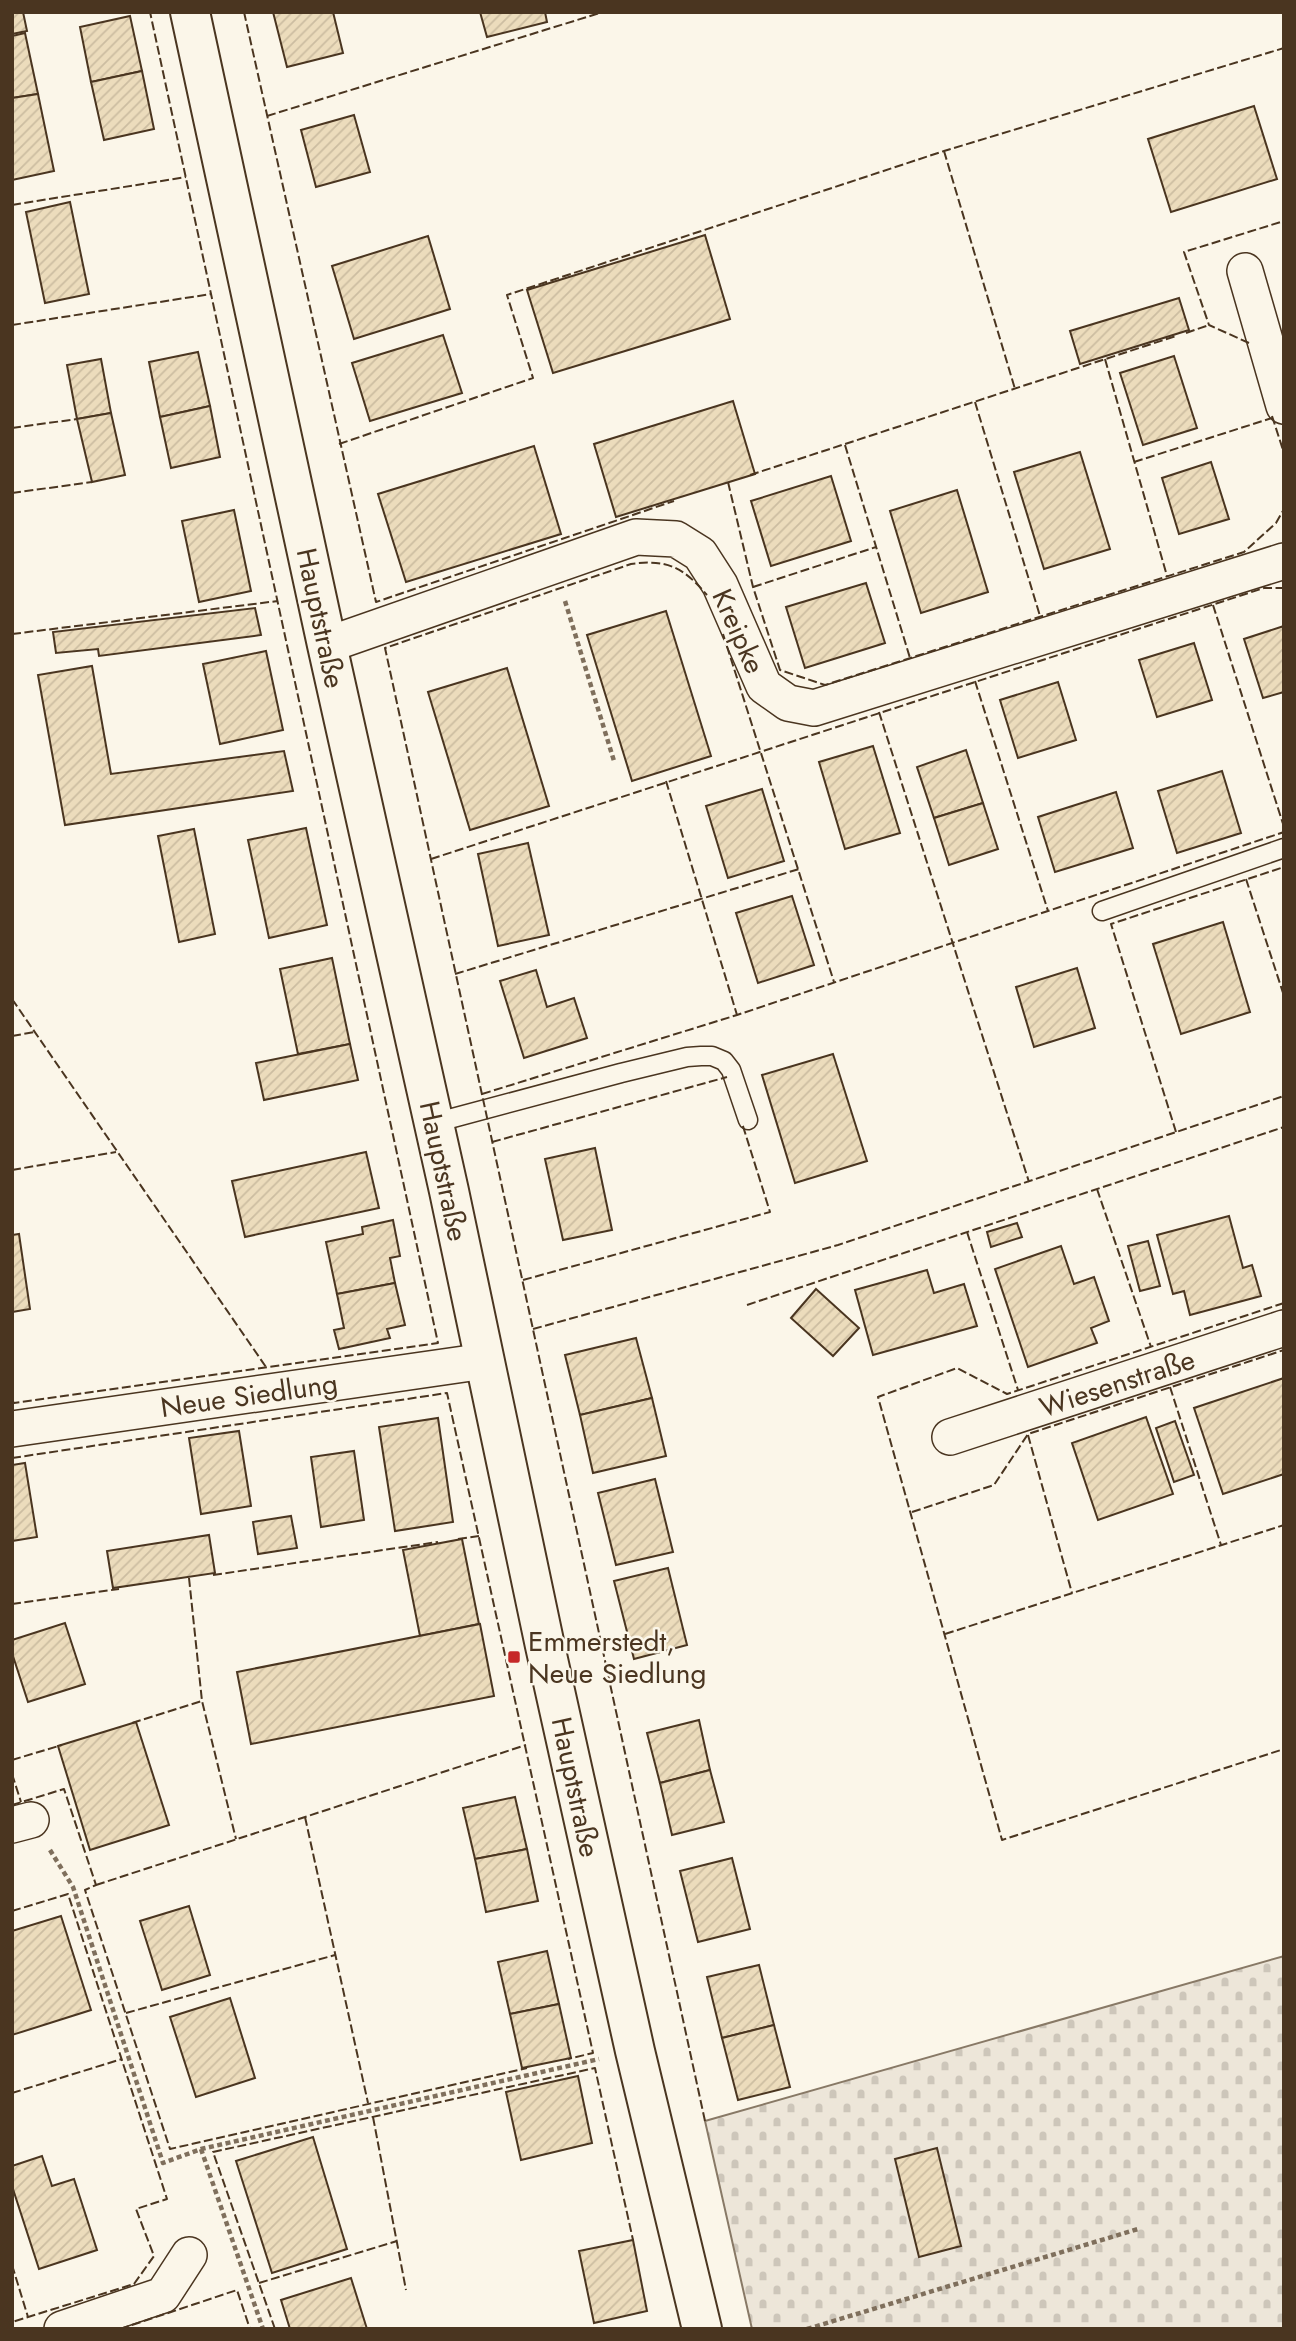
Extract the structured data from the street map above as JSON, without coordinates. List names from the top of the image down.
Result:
{
  "streets": {
    "main road": ["Hauptstraße"],
    "street": ["Kreipke", "Wiesenstraße", "Neue Siedlung"]
  },
  "crossings": [
    ["Hauptstraße", "Kreipke"],
    ["Hauptstraße", "Neue Siedlung"]
  ],
  "places": {
    "transit": ["Emmerstedt, Neue Siedlung"]
  }
}
